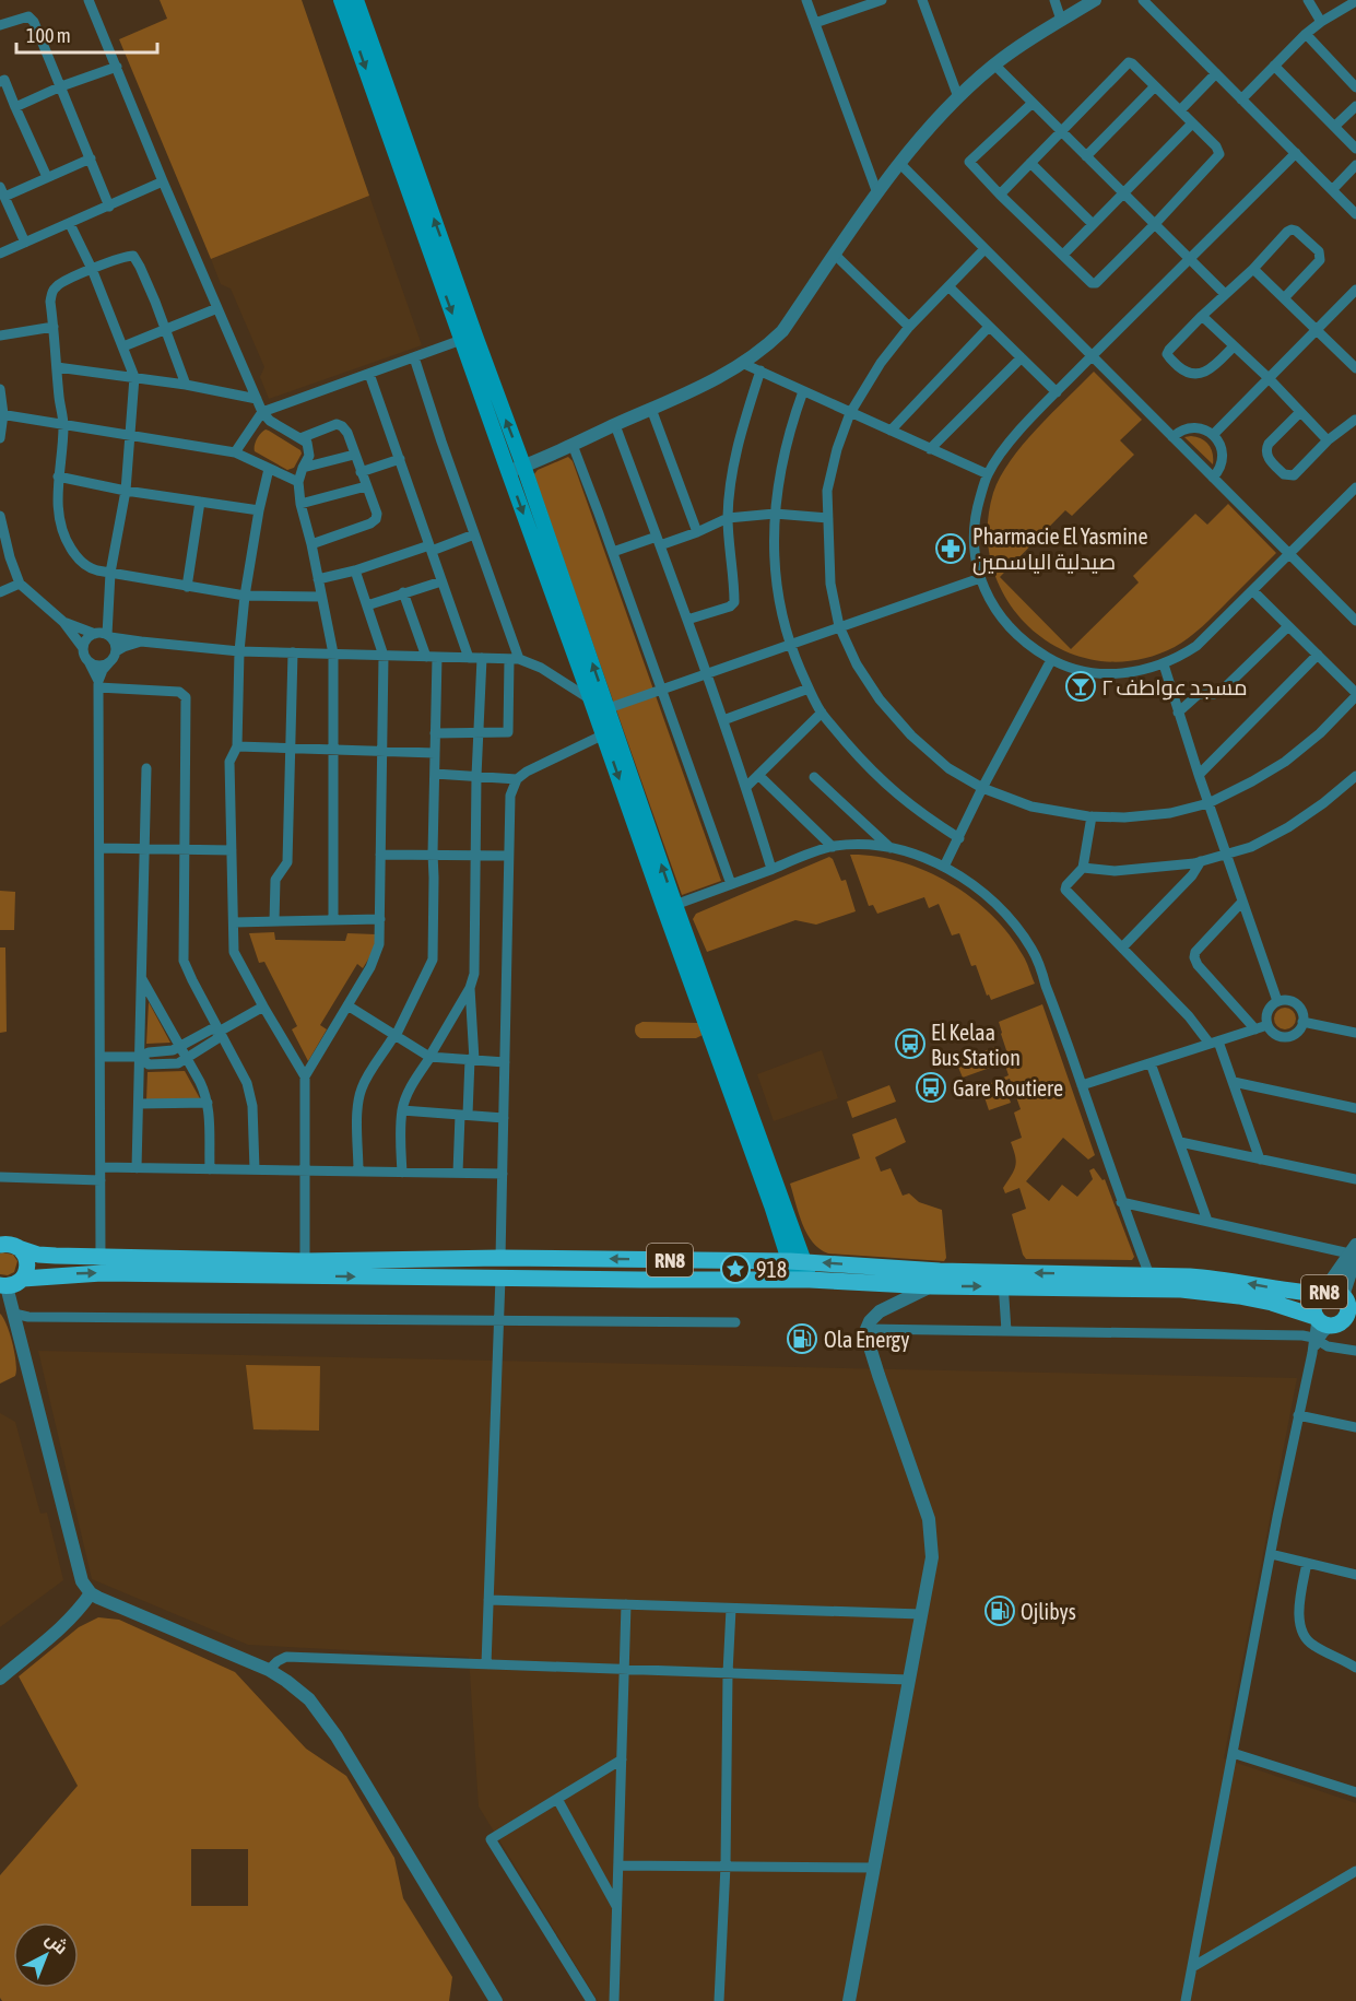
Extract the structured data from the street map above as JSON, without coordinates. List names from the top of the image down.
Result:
{
  "streets": {
    "main road": ["RN8"]
  },
  "places": {
    "pharmacy": ["Pharmacie El Yasmine صيدلية الياسمين"],
    "bar": ["مسجد عواطف ٢"],
    "bus stop": ["El Kelaa Bus Station", "Gare Routiere"],
    "place": ["918"],
    "fuel station": ["Ola Energy", "Ojlibys"]
  },
  "scale_bar": "100 m",
  "north": "top right"
}
